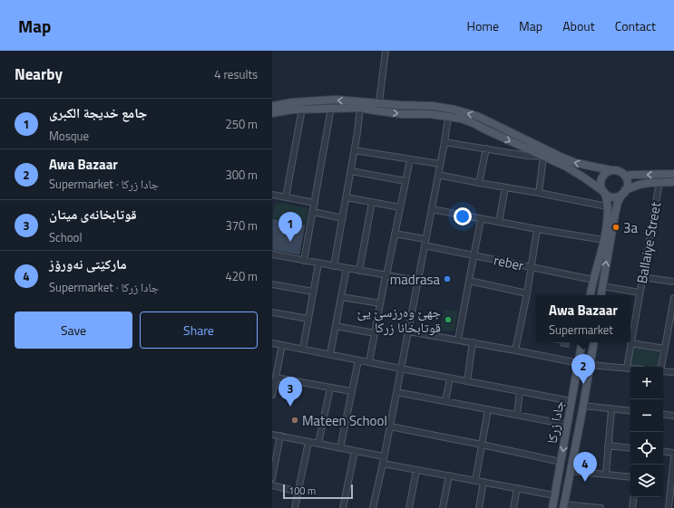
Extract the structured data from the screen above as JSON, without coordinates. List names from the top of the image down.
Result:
{
  "streets": {
    "main road": ["جادا زرکا"],
    "street": ["Ballaiye Street", "reber"]
  },
  "places": [
    "3a",
    "madrasa",
    "جھێ وەرزسێ یێ قوتابخانا زرکا",
    "Mateen School"
  ],
  "scale_bar": "100 m",
  "page": {
    "header": "Map",
    "nav": [
      "Home",
      "Map",
      "About",
      "Contact"
    ],
    "heading": ["Nearby", "4 results"],
    "list": [
      {
        "mark": "1",
        "name": "جامع خدیجة الکبری",
        "note": "Mosque",
        "value": "250 m"
      },
      {
        "mark": "2",
        "name": "Awa Bazaar",
        "note": "Supermarket · جادا زرکا",
        "value": "300 m"
      },
      {
        "mark": "3",
        "name": "قوتابخانەی میتان",
        "note": "School",
        "value": "370 m"
      },
      {
        "mark": "4",
        "name": "مارکێتی نەورۆز",
        "note": "Supermarket · جادا زرکا",
        "value": "420 m"
      }
    ],
    "pins": [
      "1",
      "2",
      "3",
      "4"
    ],
    "popup": ["Awa Bazaar", "Supermarket"],
    "buttons": ["Save", "Share"],
    "map_buttons": ["+", "−"],
    "scale": "100 m"
  }
}
